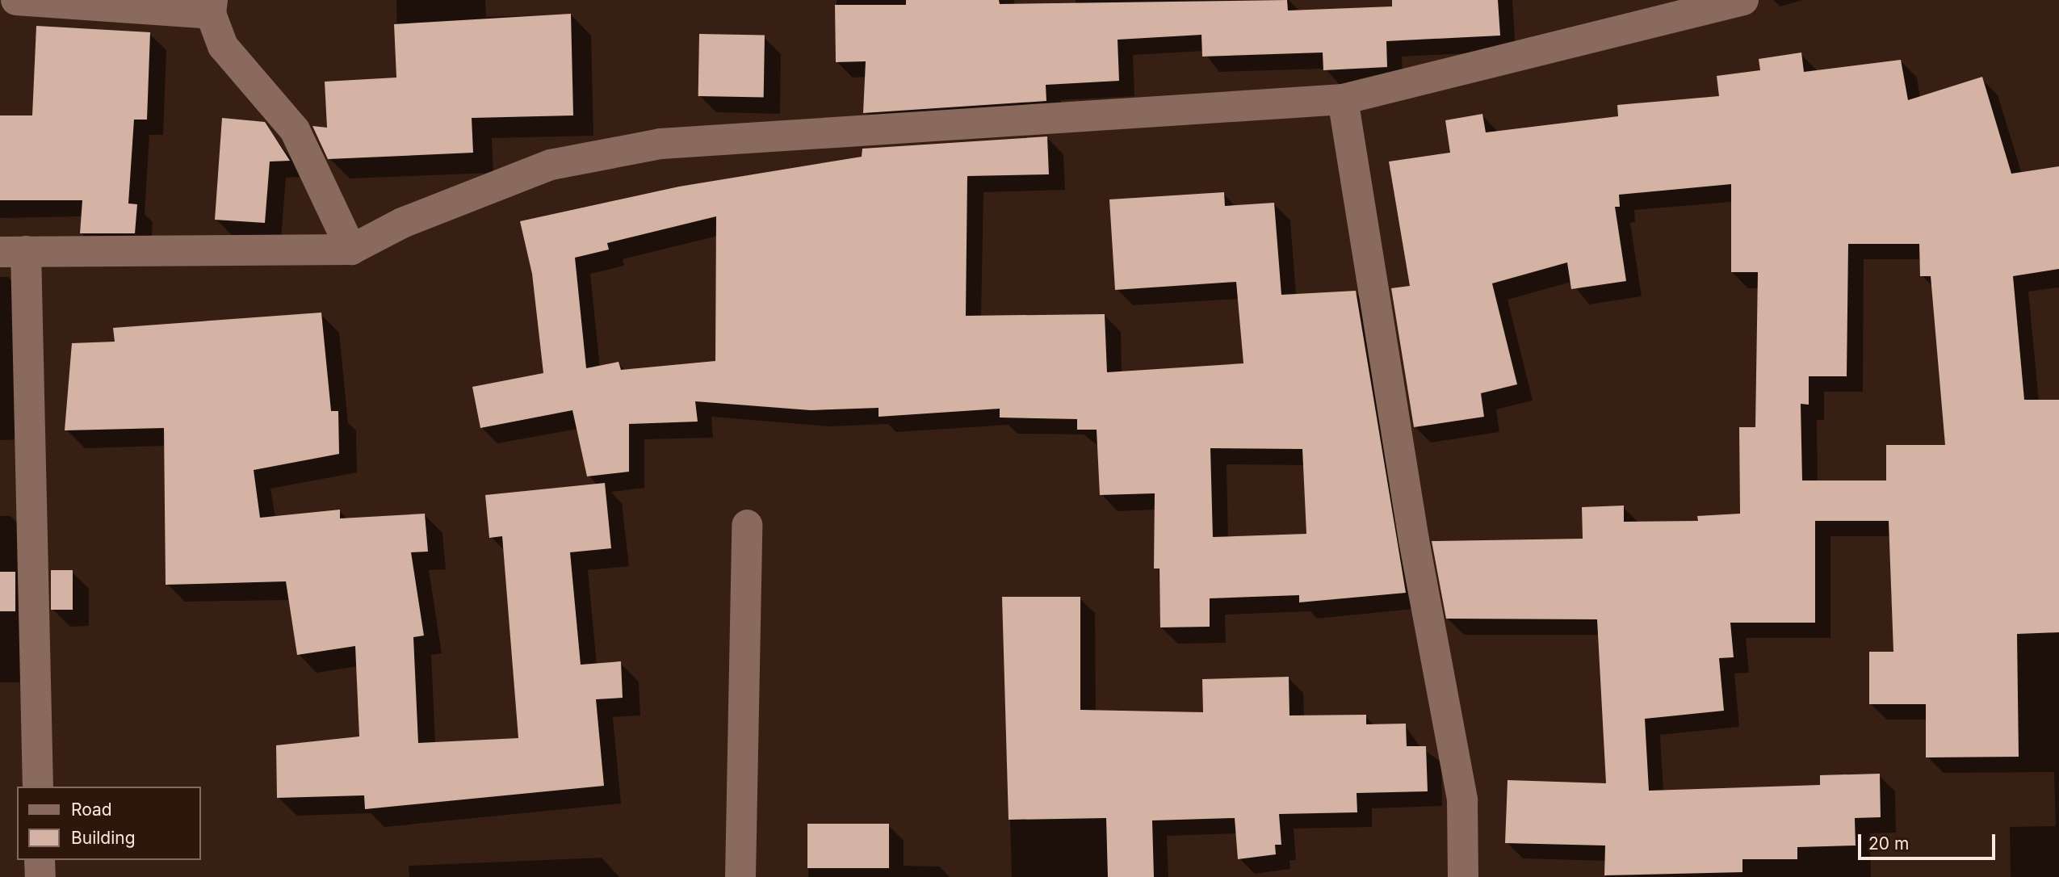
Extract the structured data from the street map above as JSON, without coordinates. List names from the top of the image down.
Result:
{
  "legend": ["Road", "Building"],
  "scale_bar": "20 m"
}
